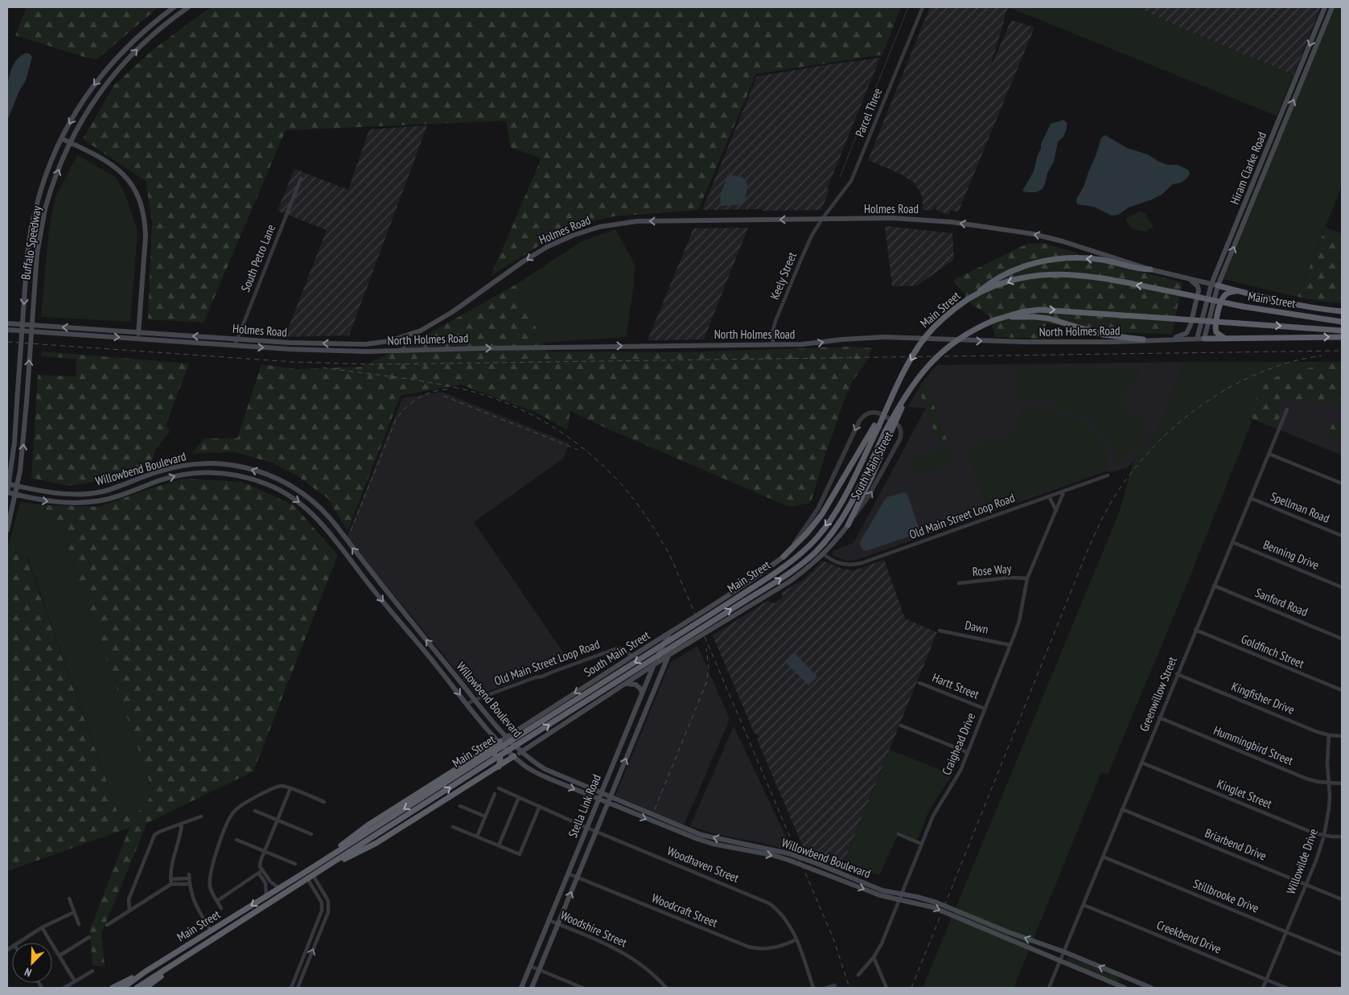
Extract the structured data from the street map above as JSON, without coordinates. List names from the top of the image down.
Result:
{
  "streets": {
    "highway": ["Main Street"],
    "main road": [
      "Hiram Clarke Road",
      "Holmes Road",
      "Buffalo Speedway",
      "North Holmes Road",
      "South Main Street",
      "Willowbend Boulevard",
      "Stella Link Road"
    ],
    "street": [
      "Parcel Three",
      "South Petro Lane",
      "Keely Street",
      "Spellman Road",
      "Old Main Street Loop Road",
      "Benning Drive",
      "Rose Way",
      "Sanford Road",
      "Dawn",
      "Goldfinch Street",
      "Hartt Street",
      "Greenwillow Street",
      "Kingfisher Drive",
      "Craighead Drive",
      "Hummingbird Street",
      "Kinglet Street",
      "Briarbend Drive",
      "Willowilde Drive",
      "Woodhaven Street",
      "Stillbrooke Drive",
      "Woodcraft Street",
      "Woodshire Street",
      "Creekbend Drive"
    ]
  },
  "crossings": [
    ["Parcel Three", "Holmes Road"],
    ["Parcel Three", "Keely Street"],
    ["Holmes Road", "South Petro Lane"],
    ["Holmes Road", "Keely Street"],
    ["Holmes Road", "North Holmes Road"],
    ["Buffalo Speedway", "Willowbend Boulevard"],
    ["Keely Street", "North Holmes Road"],
    ["South Main Street", "Willowbend Boulevard"],
    ["South Main Street", "Old Main Street Loop Road"],
    ["South Main Street", "Stella Link Road"],
    ["Willowbend Boulevard", "Old Main Street Loop Road"],
    ["Willowbend Boulevard", "Greenwillow Street"],
    ["Willowbend Boulevard", "Craighead Drive"],
    ["Willowbend Boulevard", "Stella Link Road"],
    ["Spellman Road", "Greenwillow Street"],
    ["Old Main Street Loop Road", "Craighead Drive"],
    ["Benning Drive", "Greenwillow Street"],
    ["Rose Way", "Craighead Drive"],
    ["Sanford Road", "Greenwillow Street"],
    ["Dawn", "Craighead Drive"],
    ["Goldfinch Street", "Greenwillow Street"],
    ["Hartt Street", "Craighead Drive"],
    ["Greenwillow Street", "Kingfisher Drive"],
    ["Greenwillow Street", "Hummingbird Street"],
    ["Greenwillow Street", "Kinglet Street"],
    ["Greenwillow Street", "Briarbend Drive"],
    ["Greenwillow Street", "Stillbrooke Drive"],
    ["Greenwillow Street", "Creekbend Drive"],
    ["Kingfisher Drive", "Willowilde Drive"],
    ["Hummingbird Street", "Willowilde Drive"],
    ["Kinglet Street", "Willowilde Drive"],
    ["Stella Link Road", "Woodhaven Street"],
    ["Stella Link Road", "Woodcraft Street"],
    ["Stella Link Road", "Woodshire Street"],
    ["Briarbend Drive", "Willowilde Drive"],
    ["Willowilde Drive", "Stillbrooke Drive"],
    ["Willowilde Drive", "Creekbend Drive"],
    ["Woodhaven Street", "Woodcraft Street"]
  ],
  "one_way": ["North Holmes Road"],
  "north": "bottom left"
}
